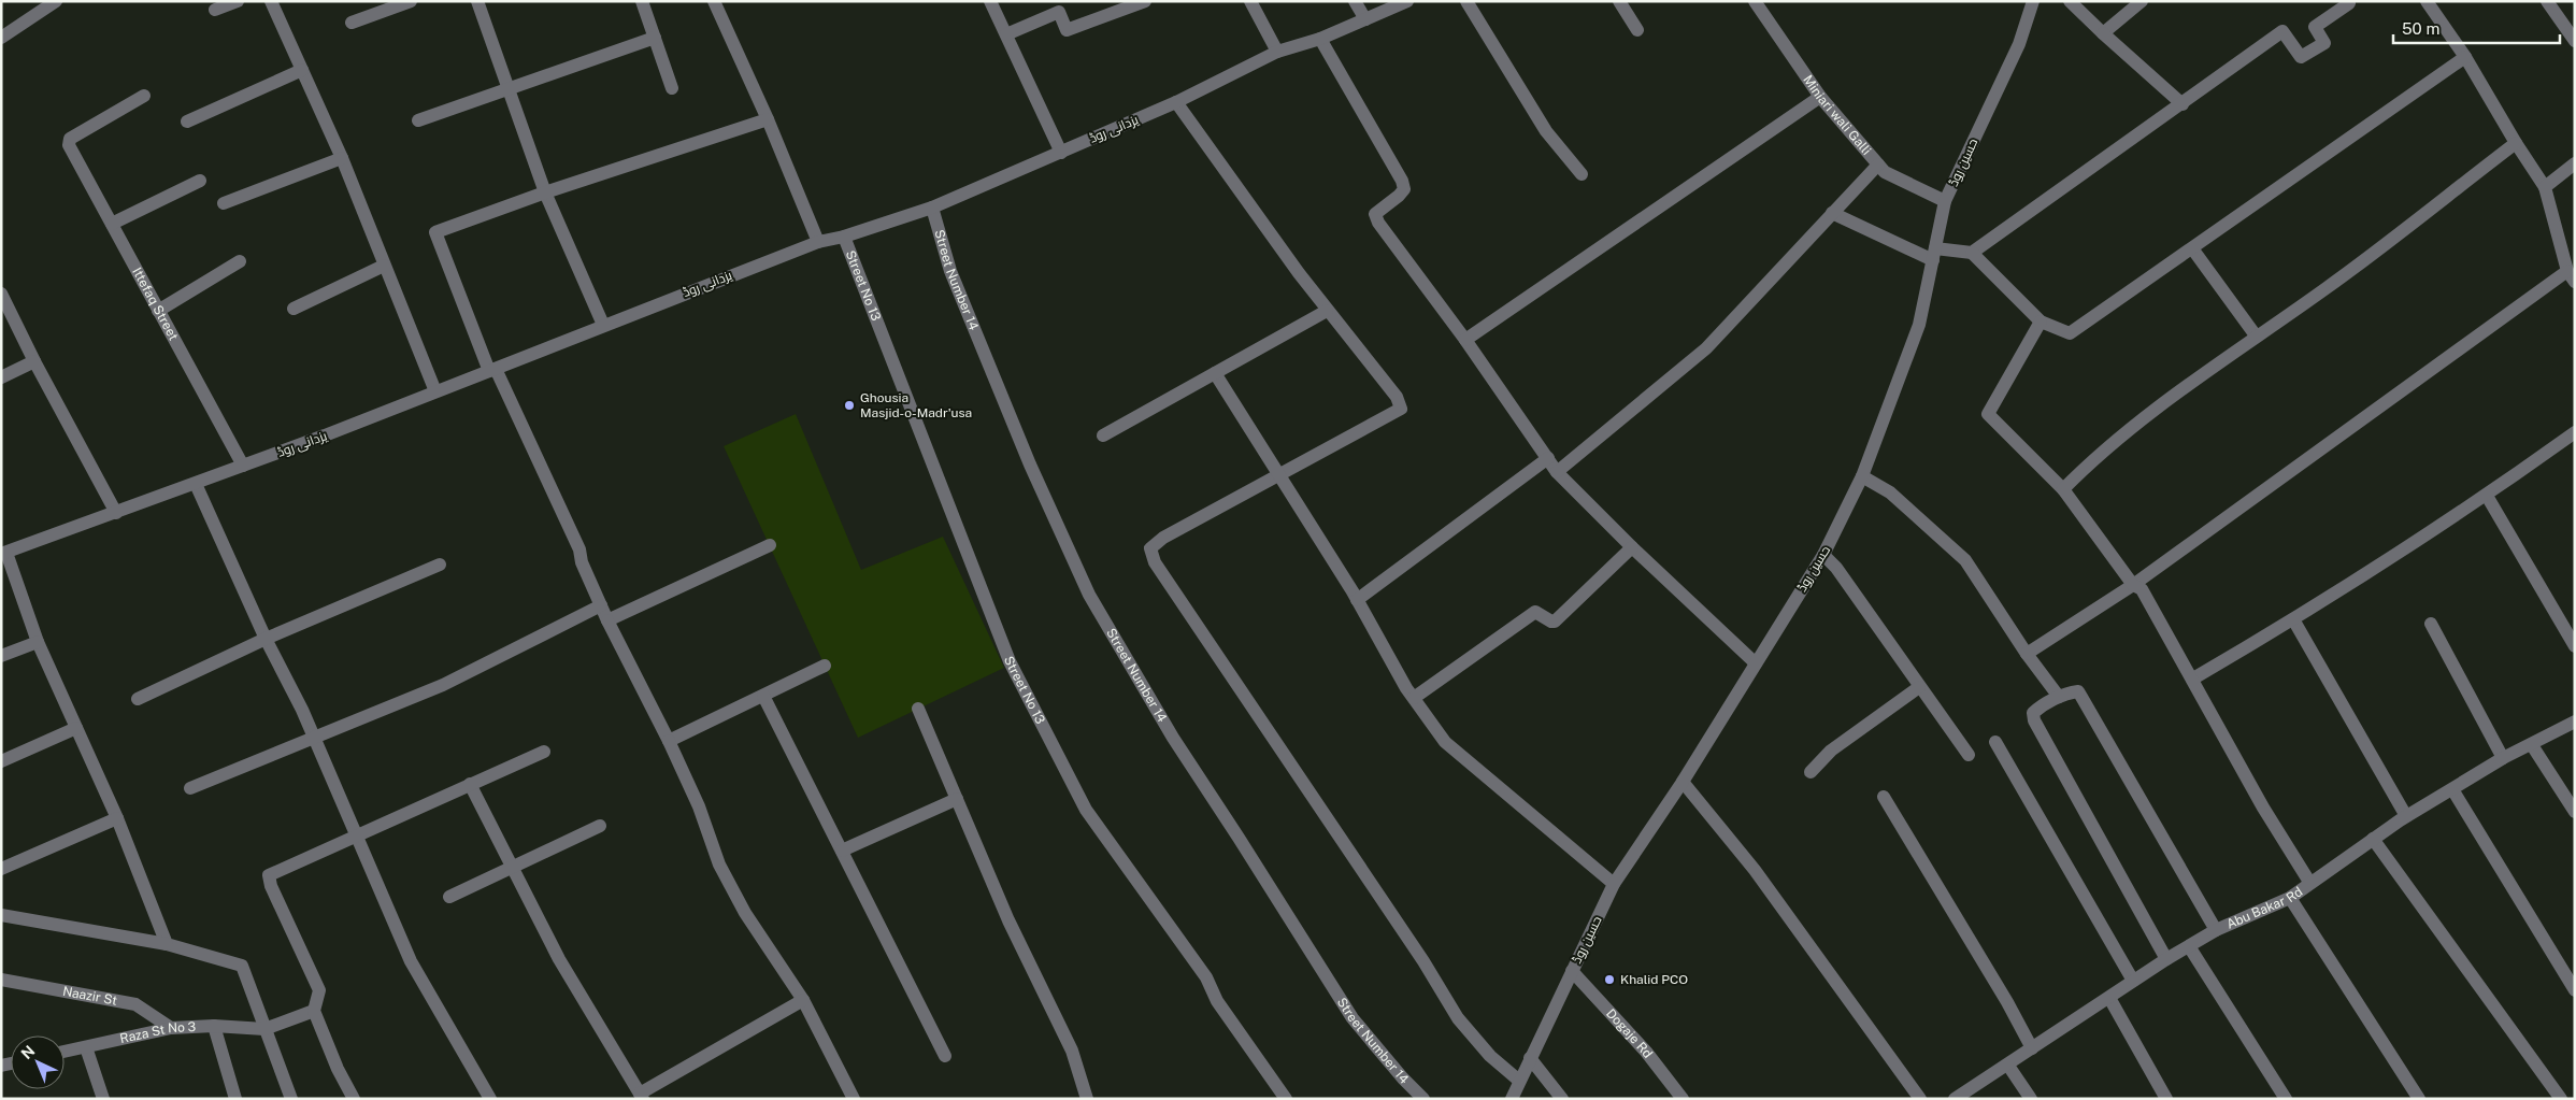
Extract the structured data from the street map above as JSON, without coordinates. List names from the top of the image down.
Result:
{
  "streets": {
    "street": [
      "Miniari wali Galli",
      "یزدانی روڈ",
      "حسین روڈ",
      "Street Number 14",
      "Street No 13",
      "Ittefaq Street",
      "Abu Bakar Rd",
      "Naazir St",
      "Raza St No 3",
      "Dogaje Rd"
    ]
  },
  "crossings": [
    ["Miniari wali Galli", "حسین روڈ"],
    ["یزدانی روڈ", "Street Number 14"],
    ["یزدانی روڈ", "Street No 13"],
    ["یزدانی روڈ", "Ittefaq Street"],
    ["حسین روڈ", "Dogaje Rd"],
    ["Naazir St", "Raza St No 3"]
  ],
  "places": ["Ghousia Masjid-o-Madr'usa", "Khalid PCO"],
  "scale_bar": "50 m",
  "north": "top left"
}
